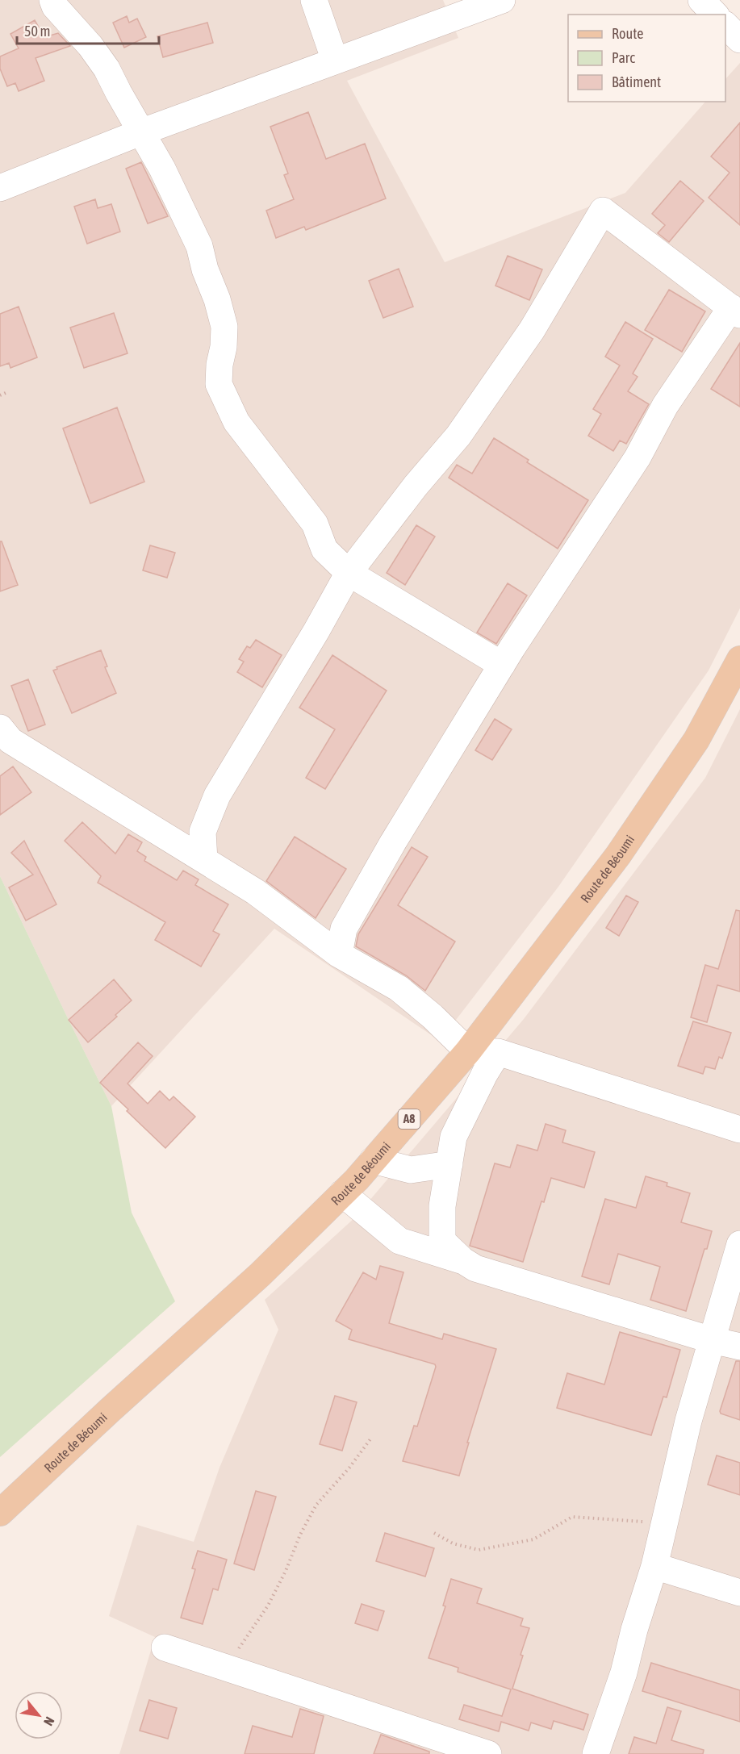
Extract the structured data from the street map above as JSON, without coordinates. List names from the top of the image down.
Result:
{
  "streets": {
    "main road": ["Route de Béoumi", "A8"]
  },
  "legend": ["Route", "Parc", "Bâtiment"],
  "scale_bar": "50 m",
  "north": "bottom right"
}
